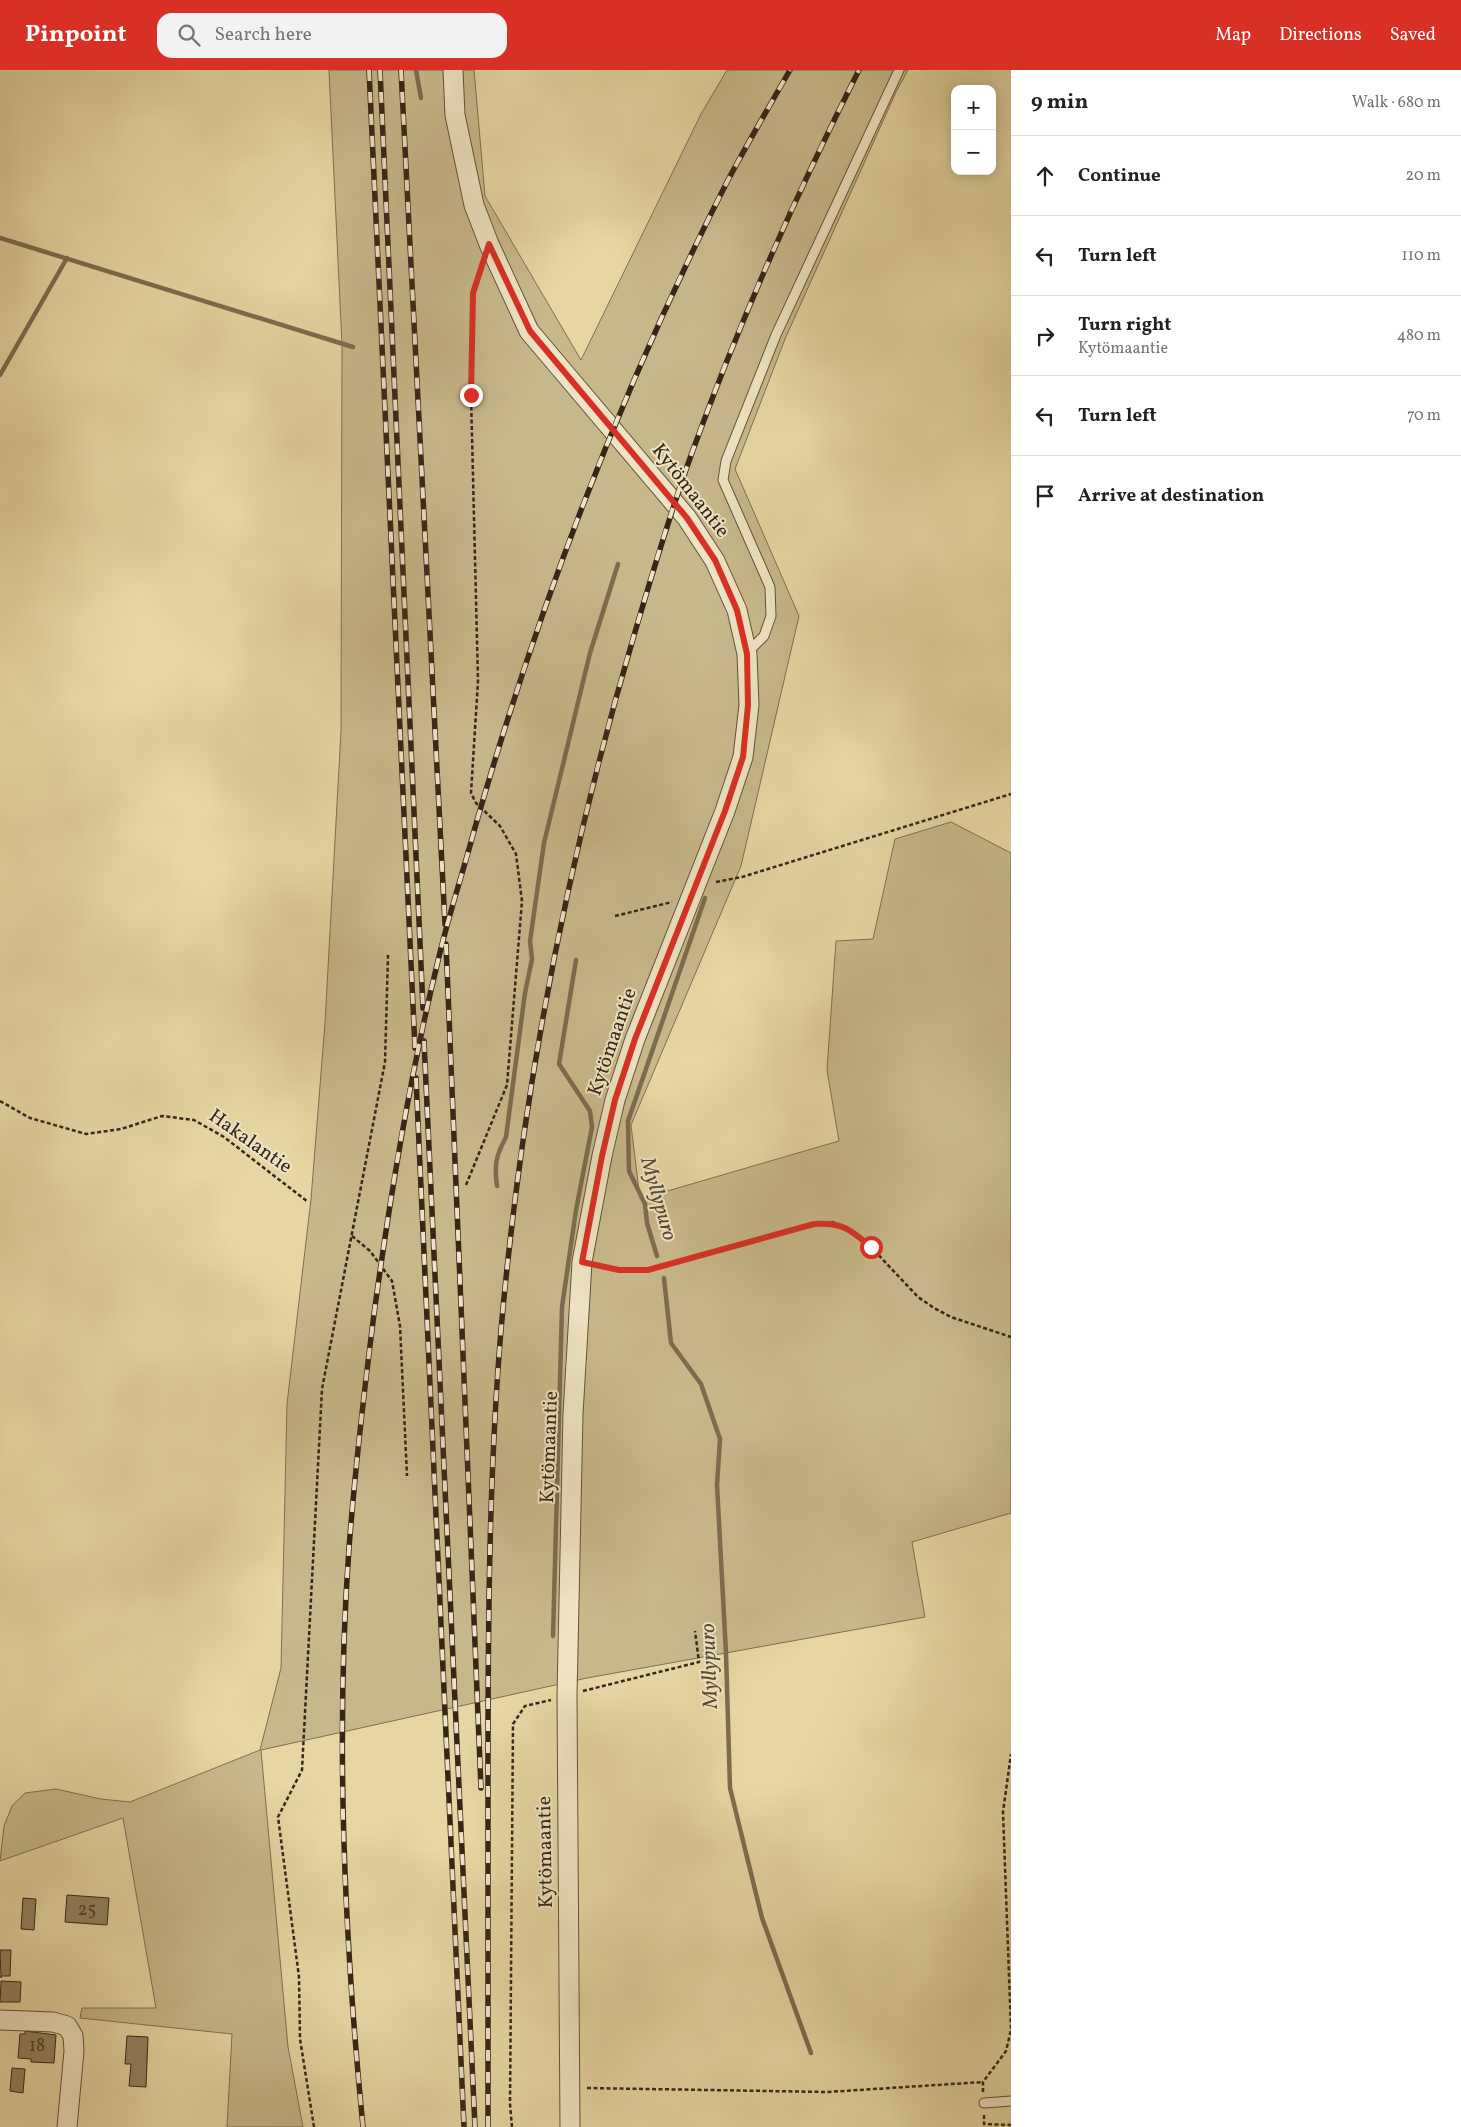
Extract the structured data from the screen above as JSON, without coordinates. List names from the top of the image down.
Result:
{
  "streets": {
    "street": ["Kytömaantie"],
    "path": ["Hakalantie"]
  },
  "water": ["Myllypuro"],
  "house_numbers": ["25", "18"],
  "page": {
    "header": "Pinpoint",
    "search": "Search here",
    "nav": ["Map", "Directions", "Saved"],
    "heading": ["9 min", "Walk · 680 m"],
    "map_buttons": ["+", "−"],
    "list": [
      ["Continue", "20 m"],
      ["Turn left", "110 m"],
      ["Turn right", "Kytömaantie", "480 m"],
      ["Turn left", "70 m"],
      "Arrive at destination"
    ]
  }
}
